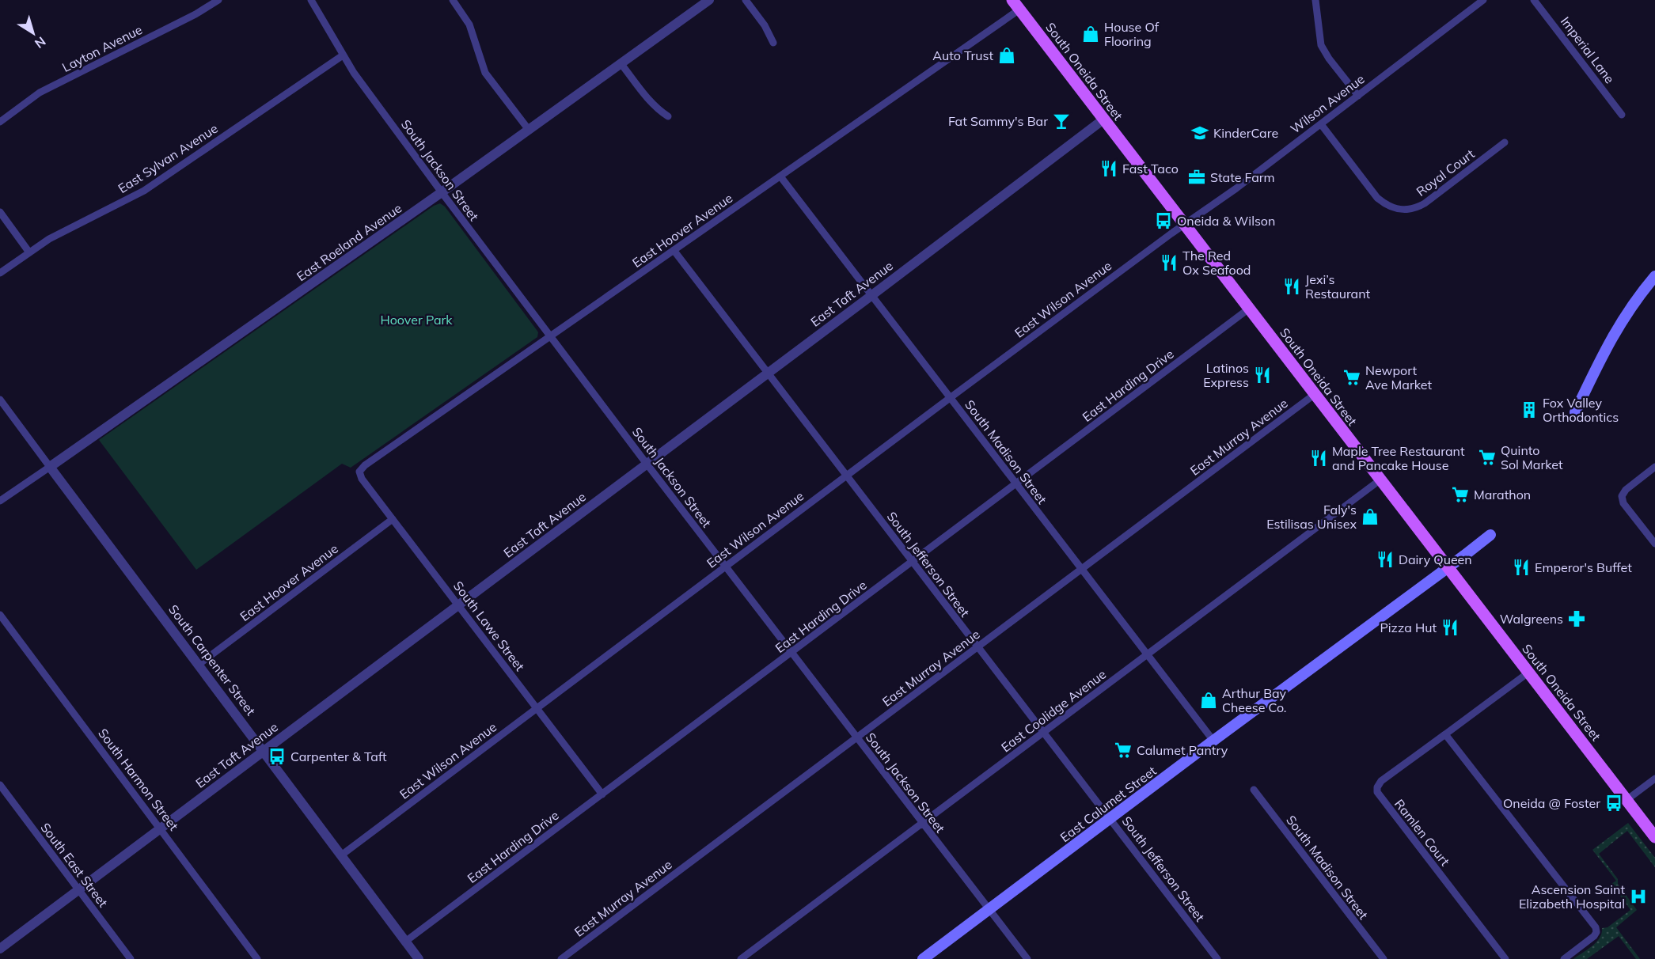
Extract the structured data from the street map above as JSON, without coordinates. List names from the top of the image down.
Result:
{
  "streets": {
    "main road": ["South Oneida Street", "East Calumet Street"],
    "street": [
      "Layton Avenue",
      "Imperial Lane",
      "Wilson Avenue",
      "East Sylvan Avenue",
      "South Jackson Street",
      "Royal Court",
      "East Hoover Avenue",
      "East Roeland Avenue",
      "East Taft Avenue",
      "East Wilson Avenue",
      "East Harding Drive",
      "East Murray Avenue",
      "South Madison Street",
      "South Jefferson Street",
      "South Lawe Street",
      "South Carpenter Street",
      "East Coolidge Avenue",
      "South Harmon Street",
      "Ramlen Court",
      "South East Street"
    ]
  },
  "crossings": [
    ["South Oneida Street", "Wilson Avenue"],
    ["South Oneida Street", "East Hoover Avenue"],
    ["South Oneida Street", "East Taft Avenue"],
    ["South Oneida Street", "East Wilson Avenue"],
    ["South Oneida Street", "East Harding Drive"],
    ["South Oneida Street", "East Murray Avenue"],
    ["South Oneida Street", "East Coolidge Avenue"],
    ["South Oneida Street", "East Calumet Street"],
    ["South Oneida Street", "Ramlen Court"],
    ["Wilson Avenue", "Royal Court"],
    ["Wilson Avenue", "East Wilson Avenue"],
    ["East Sylvan Avenue", "South Jackson Street"],
    ["South Jackson Street", "East Hoover Avenue"],
    ["South Jackson Street", "East Roeland Avenue"],
    ["South Jackson Street", "East Taft Avenue"],
    ["South Jackson Street", "East Wilson Avenue"],
    ["South Jackson Street", "East Harding Drive"],
    ["South Jackson Street", "East Murray Avenue"],
    ["South Jackson Street", "East Coolidge Avenue"],
    ["South Jackson Street", "East Calumet Street"],
    ["East Hoover Avenue", "South Madison Street"],
    ["East Hoover Avenue", "South Jefferson Street"],
    ["East Hoover Avenue", "South Lawe Street"],
    ["East Hoover Avenue", "South Carpenter Street"],
    ["East Roeland Avenue", "South Carpenter Street"],
    ["East Taft Avenue", "South Madison Street"],
    ["East Taft Avenue", "South Jefferson Street"],
    ["East Taft Avenue", "South Lawe Street"],
    ["East Taft Avenue", "South Carpenter Street"],
    ["East Taft Avenue", "South Harmon Street"],
    ["East Taft Avenue", "South East Street"],
    ["East Wilson Avenue", "South Madison Street"],
    ["East Wilson Avenue", "South Jefferson Street"],
    ["East Wilson Avenue", "South Lawe Street"],
    ["East Wilson Avenue", "South Carpenter Street"],
    ["East Harding Drive", "South Madison Street"],
    ["East Harding Drive", "South Jefferson Street"],
    ["East Harding Drive", "South Lawe Street"],
    ["East Harding Drive", "South Carpenter Street"],
    ["East Murray Avenue", "South Madison Street"],
    ["East Murray Avenue", "South Jefferson Street"],
    ["South Madison Street", "East Coolidge Avenue"],
    ["South Madison Street", "East Calumet Street"],
    ["South Jefferson Street", "East Coolidge Avenue"],
    ["South Jefferson Street", "East Calumet Street"]
  ],
  "parks": ["Hoover Park"],
  "places": {
    "shop": [
      "House Of Flooring",
      "Auto Trust",
      "Faly's Estilisas Unisex",
      "Arthur Bay Cheese Co."
    ],
    "bar": ["Fat Sammy's Bar"],
    "school or university": ["KinderCare"],
    "restaurant": [
      "Fast Taco",
      "The Red Ox Seafood",
      "Jexi’s Restaurant",
      "Latinos Express",
      "Maple Tree Restaurant and Pancake House",
      "Dairy Queen",
      "Emperor's Buffet",
      "Pizza Hut"
    ],
    "office": ["State Farm"],
    "bus stop": ["Oneida & Wilson", "Carpenter & Taft", "Oneida @ Foster"],
    "supermarket": [
      "Newport Ave Market",
      "Quinto Sol Market",
      "Marathon",
      "Calumet Pantry"
    ],
    "building": ["Fox Valley Orthodontics"],
    "pharmacy": ["Walgreens"],
    "hospital": ["Ascension Saint Elizabeth Hospital"]
  },
  "north": "bottom right"
}
